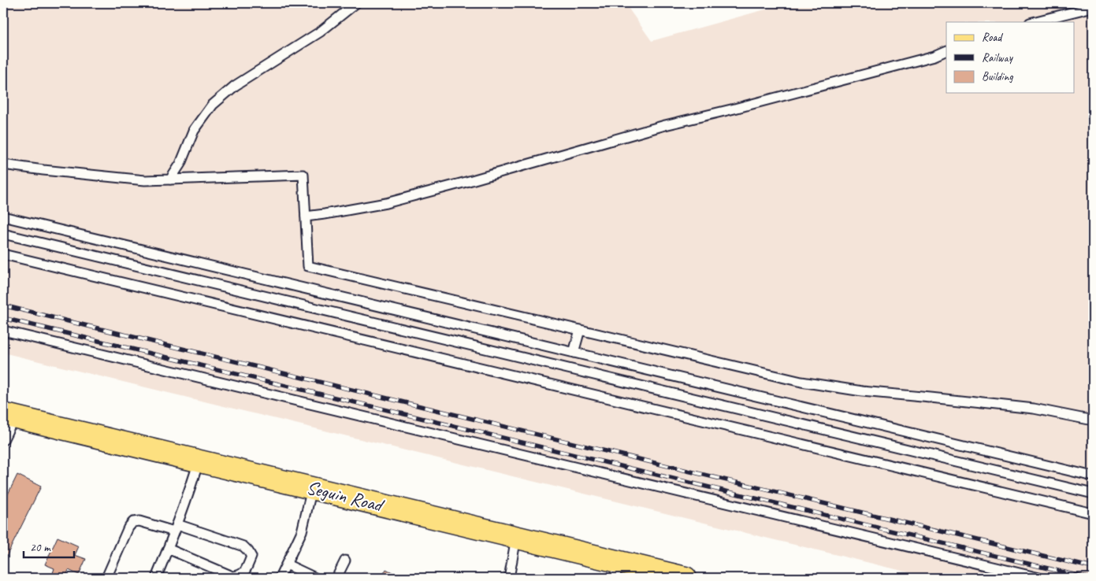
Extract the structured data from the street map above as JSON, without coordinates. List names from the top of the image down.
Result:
{
  "streets": {
    "main road": ["Seguin Road"]
  },
  "legend": ["Road", "Railway", "Building"],
  "scale_bar": "20 m"
}
